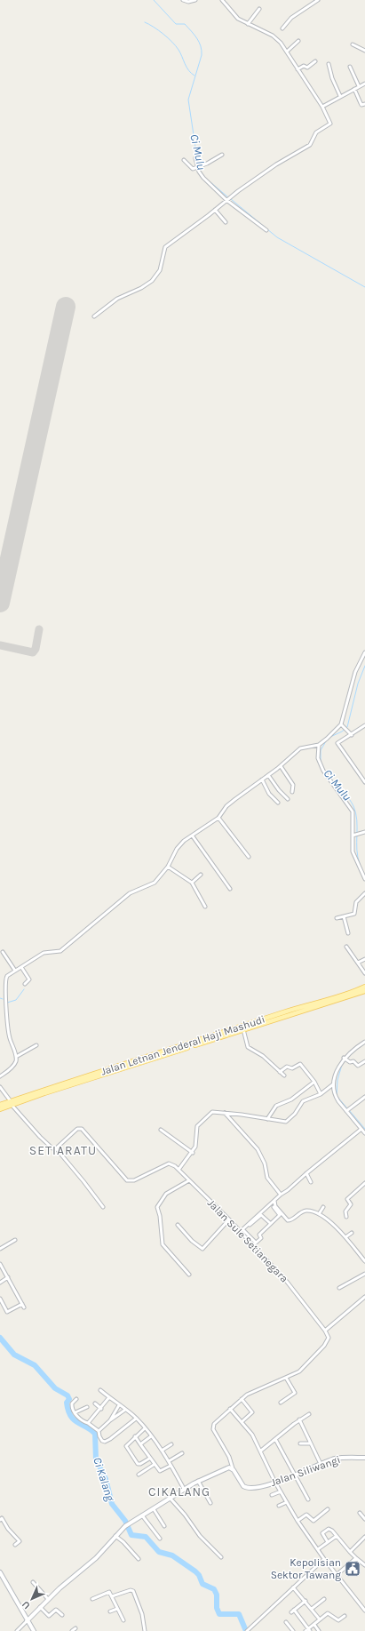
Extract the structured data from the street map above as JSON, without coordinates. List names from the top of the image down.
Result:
{
  "streets": {
    "main road": ["Jalan Letnan Jenderal Haji Mashudi"],
    "street": ["Jalan Sule Setianegara", "Jalan Siliwangi"]
  },
  "districts": ["SETIARATU", "CIKALANG"],
  "water": ["Ci Mulu", "Ci Kalang"],
  "places": {
    "public building": ["Kepolisian Sektor Tawang"]
  },
  "north": "bottom left"
}
